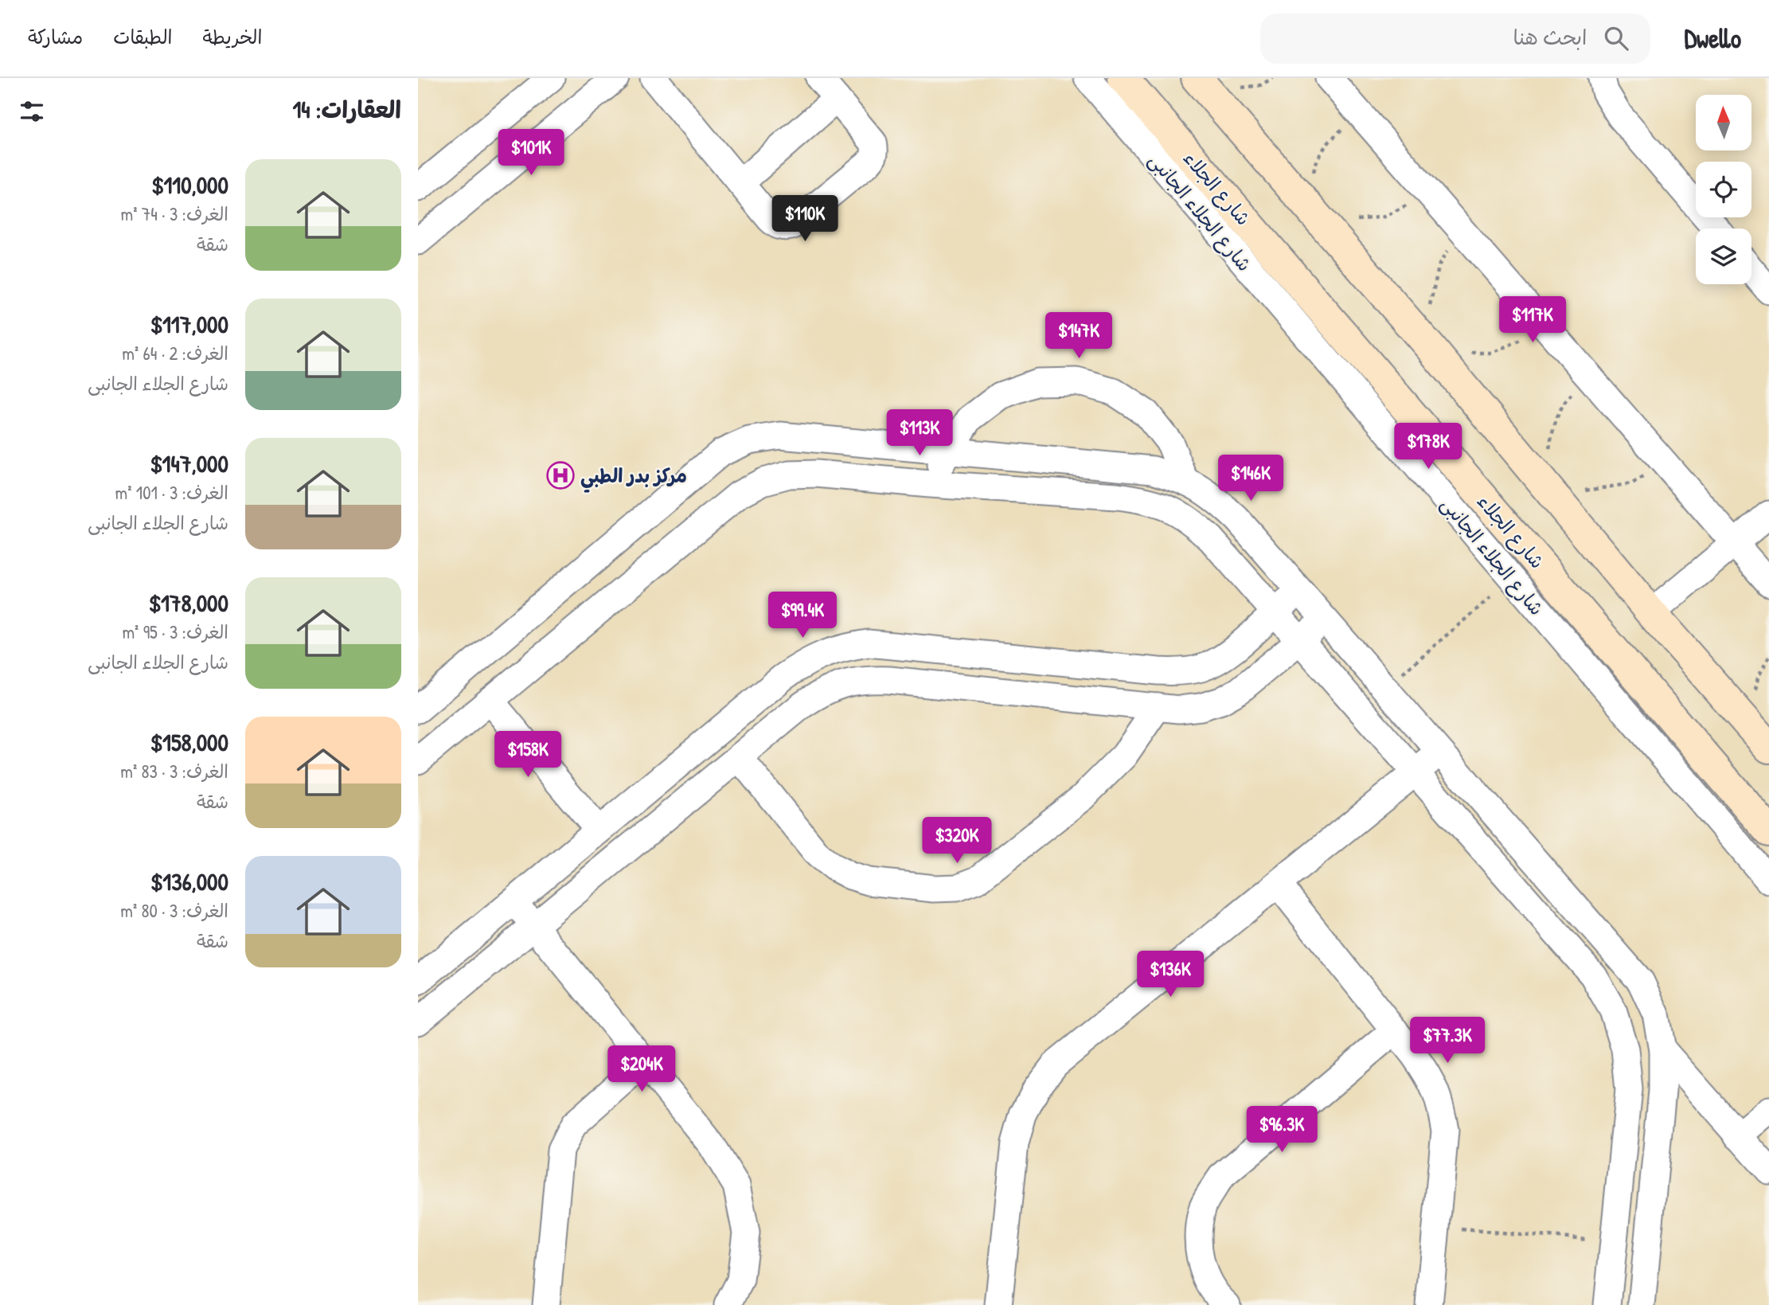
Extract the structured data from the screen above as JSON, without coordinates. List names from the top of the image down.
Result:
{
  "streets": {
    "street": ["شارع الجلاء", "شارع الجلاء الجانبى"]
  },
  "places": {
    "hospital": ["مركز بدر الطبي"]
  },
  "north": "top",
  "page": {
    "header": "Dwello",
    "search": "ابحث هنا",
    "nav": ["الخريطة", "الطبقات", "مشاركة"],
    "heading": "العقارات: 14",
    "price": [
      "$101K",
      "$110K",
      "$117K",
      "$147K",
      "$113K",
      "$178K",
      "$146K",
      "$99.4K",
      "$158K",
      "$320K",
      "$136K",
      "$77.3K",
      "$204K",
      "$96.3K"
    ],
    "list": [
      {
        "name": "$110,000",
        "note": "الغرف: 3 · 74 m² · شقة"
      },
      {
        "name": "$117,000",
        "note": "الغرف: 2 · 64 m² · شارع الجلاء الجانبى"
      },
      {
        "name": "$147,000",
        "note": "الغرف: 3 · 101 m² · شارع الجلاء الجانبى"
      },
      {
        "name": "$178,000",
        "note": "الغرف: 3 · 95 m² · شارع الجلاء الجانبى"
      },
      {
        "name": "$158,000",
        "note": "الغرف: 3 · 83 m² · شقة"
      },
      {
        "name": "$136,000",
        "note": "الغرف: 3 · 80 m² · شقة"
      }
    ]
  }
}
